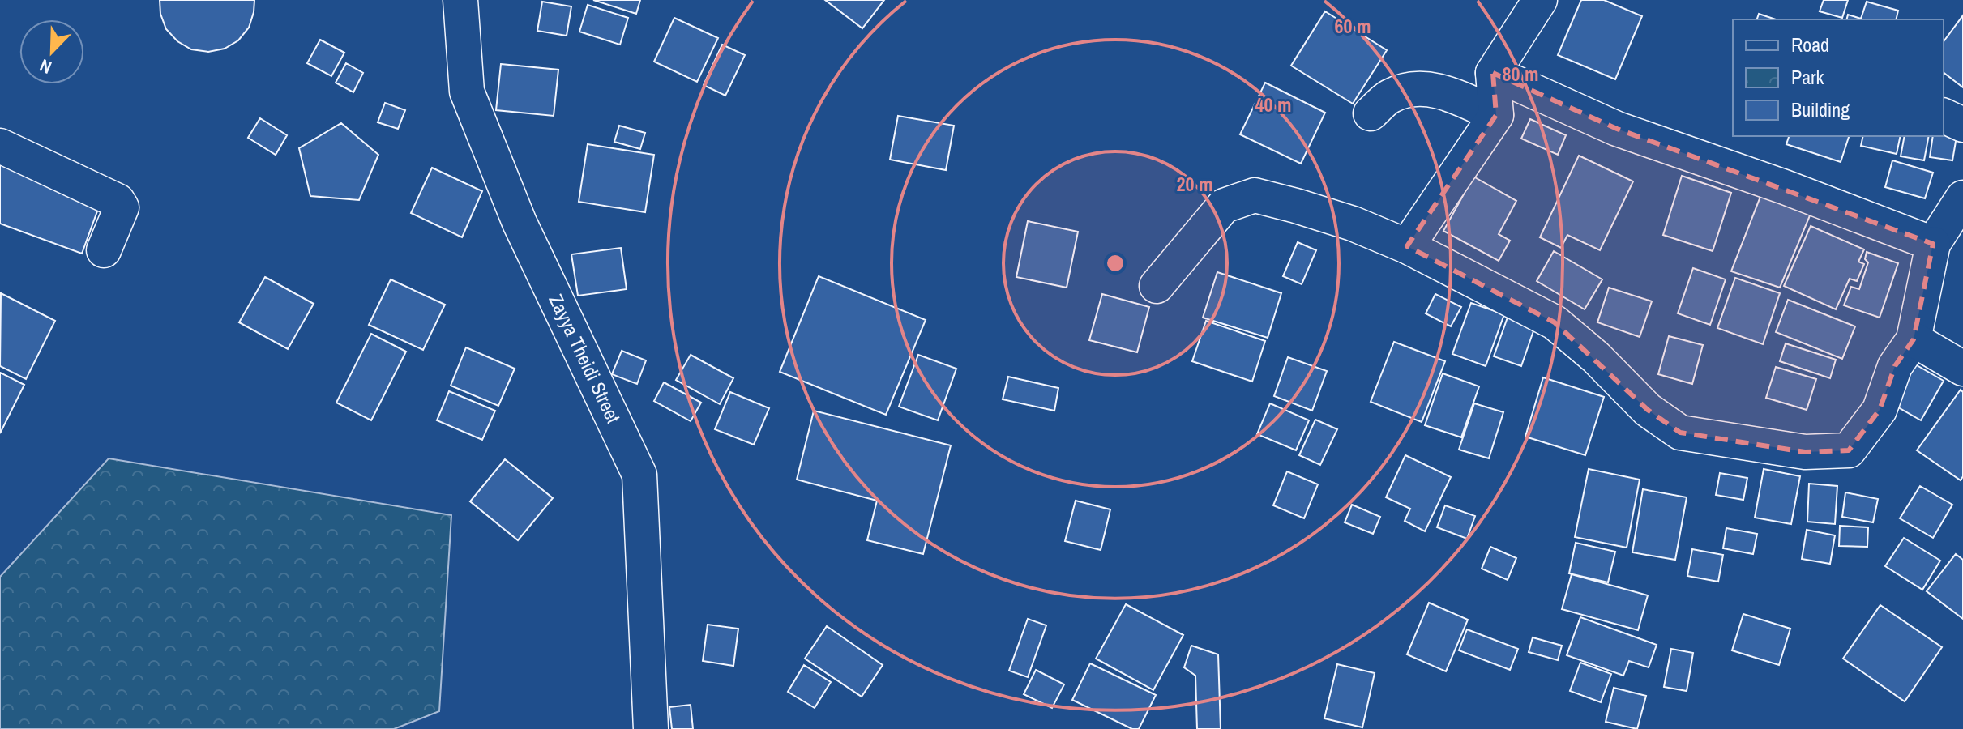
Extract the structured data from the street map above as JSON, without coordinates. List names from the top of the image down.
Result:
{
  "streets": {
    "street": ["Zayya Theidi Street"]
  },
  "legend": ["Road", "Park", "Building"],
  "north": "bottom left",
  "rings": [
    "60 m",
    "80 m",
    "40 m",
    "20 m"
  ]
}
